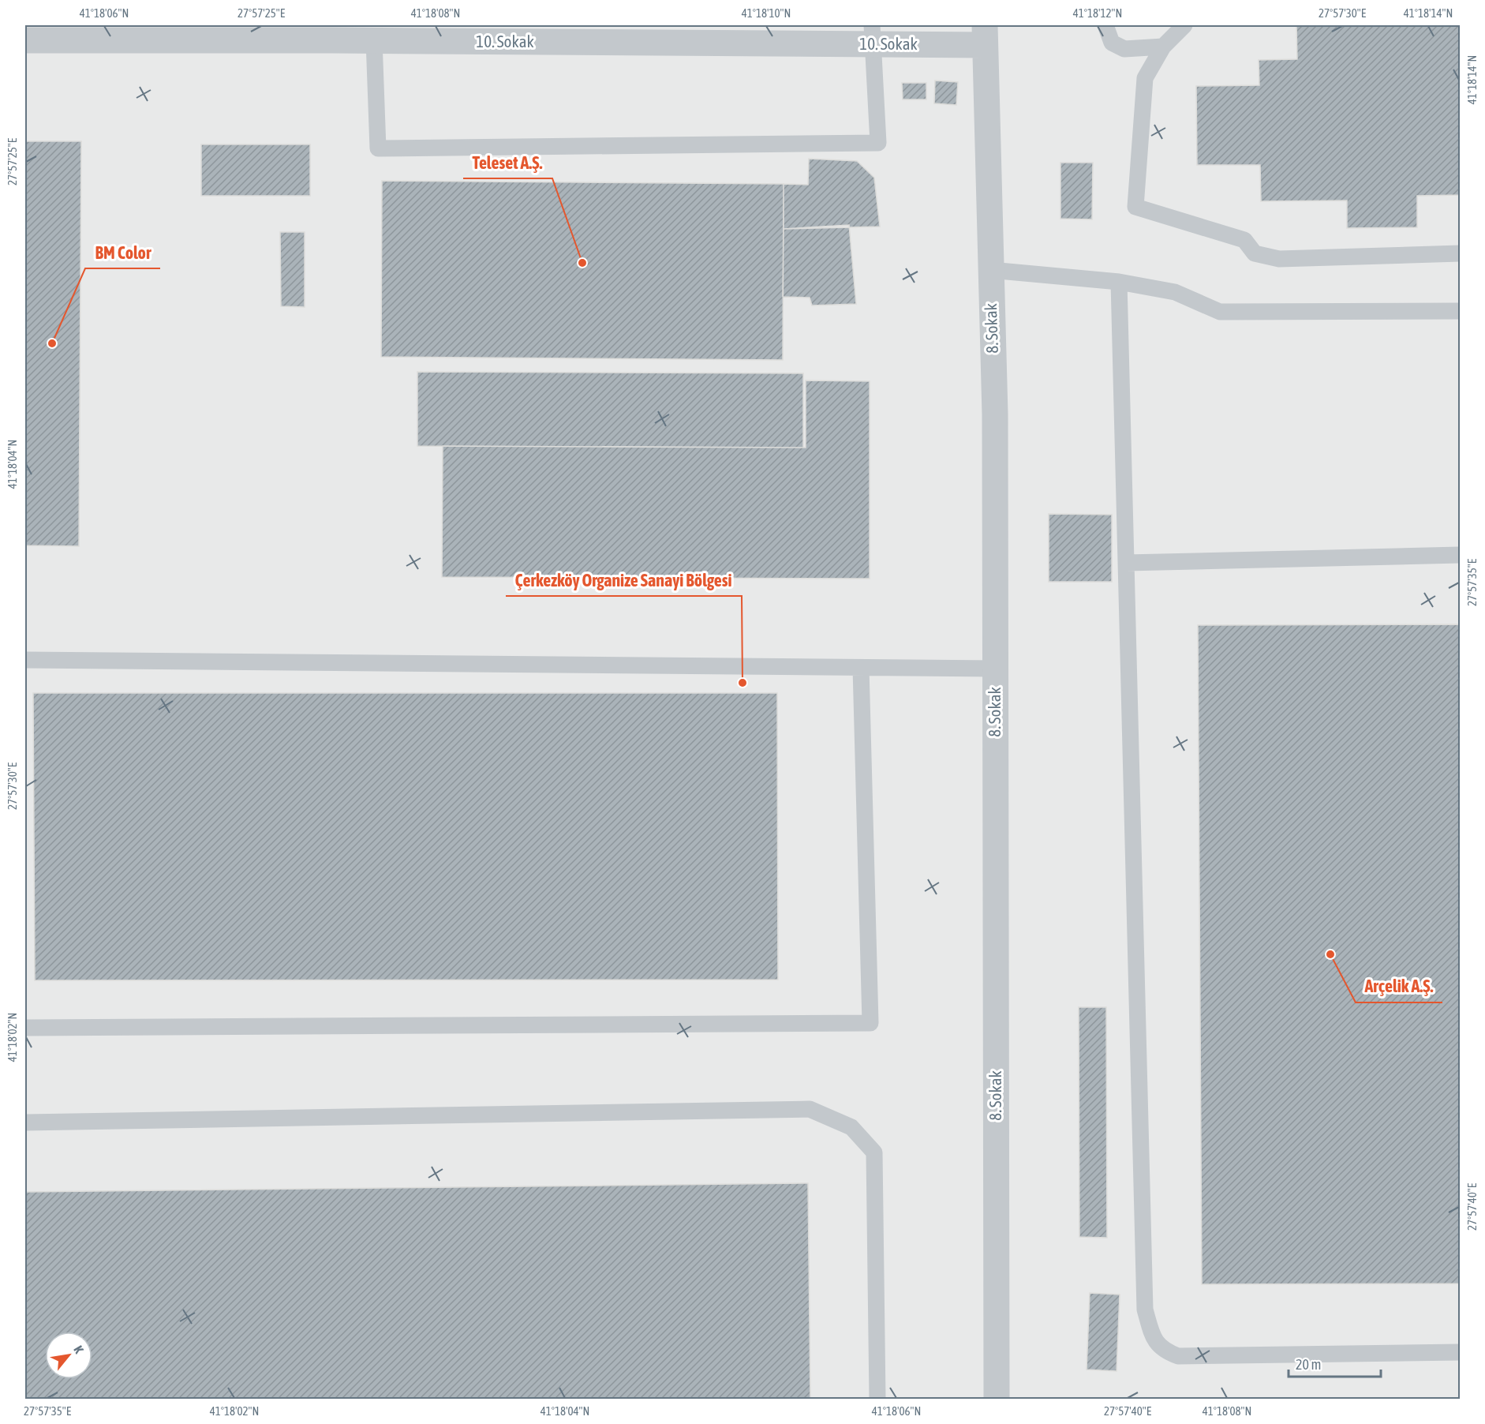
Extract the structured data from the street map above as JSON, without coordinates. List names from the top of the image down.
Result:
{
  "streets": {
    "street": ["10. Sokak", "8. Sokak"]
  },
  "crossings": [
    ["10. Sokak", "8. Sokak"]
  ],
  "places": [
    "Teleset A.Ş.",
    "BM Color",
    "Çerkezköy Organize Sanayi Bölgesi",
    "Arçelik A.Ş."
  ],
  "scale_bar": "20 m",
  "north": "top right",
  "coordinates": [
    "41°18'06\"N",
    "27°57'25\"E",
    "41°18'08\"N",
    "41°18'10\"N",
    "41°18'12\"N",
    "27°57'30\"E",
    "41°18'14\"N",
    "41°18'04\"N",
    "27°57'35\"E",
    "41°18'02\"N",
    "27°57'40\"E"
  ]
}
